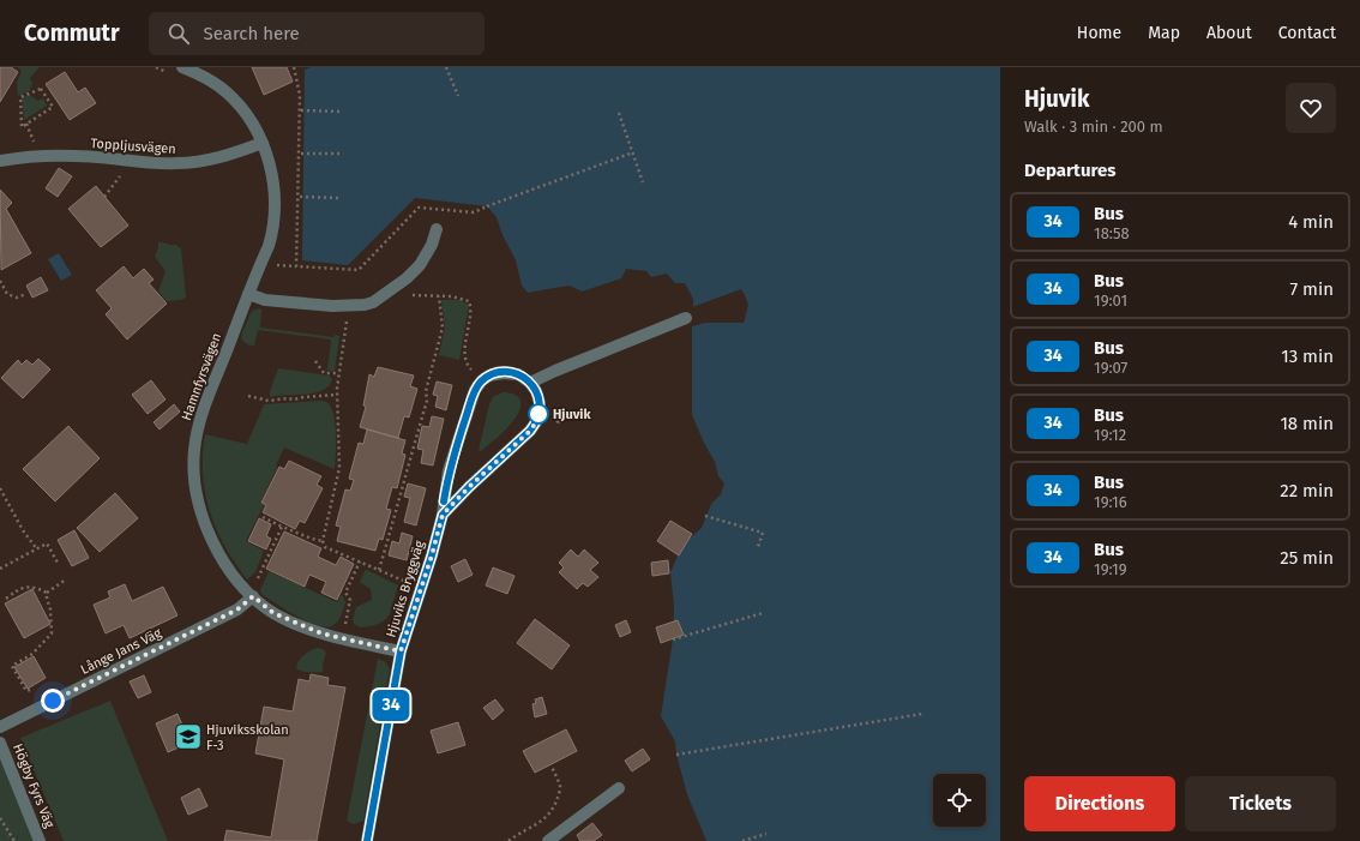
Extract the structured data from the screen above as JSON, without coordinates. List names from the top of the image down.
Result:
{
  "streets": {
    "street": [
      "Toppljusvägen",
      "Hamnfyrsvägen",
      "Hjuviks Bryggväg",
      "Långe Jans Väg",
      "Högby Fyrs Väg"
    ]
  },
  "crossings": [
    ["Toppljusvägen", "Hamnfyrsvägen"],
    ["Hamnfyrsvägen", "Hjuviks Bryggväg"],
    ["Hamnfyrsvägen", "Långe Jans Väg"]
  ],
  "places": {
    "other": ["Hjuvik"],
    "school or university": ["Hjuviksskolan F-3"]
  },
  "lines": ["bus line 34"],
  "page": {
    "header": "Commutr",
    "search": "Search here",
    "nav": [
      "Home",
      "Map",
      "About",
      "Contact"
    ],
    "on_map": "34",
    "heading": [
      ["Hjuvik", "Walk · 3 min · 200 m"],
      "Departures"
    ],
    "list": [
      {
        "mark": "34",
        "name": "Bus",
        "note": "18:58",
        "value": "4 min"
      },
      {
        "mark": "34",
        "name": "Bus",
        "note": "19:01",
        "value": "7 min"
      },
      {
        "mark": "34",
        "name": "Bus",
        "note": "19:07",
        "value": "13 min"
      },
      {
        "mark": "34",
        "name": "Bus",
        "note": "19:12",
        "value": "18 min"
      },
      {
        "mark": "34",
        "name": "Bus",
        "note": "19:16",
        "value": "22 min"
      },
      {
        "mark": "34",
        "name": "Bus",
        "note": "19:19",
        "value": "25 min"
      }
    ],
    "buttons": ["Directions", "Tickets"]
  }
}
